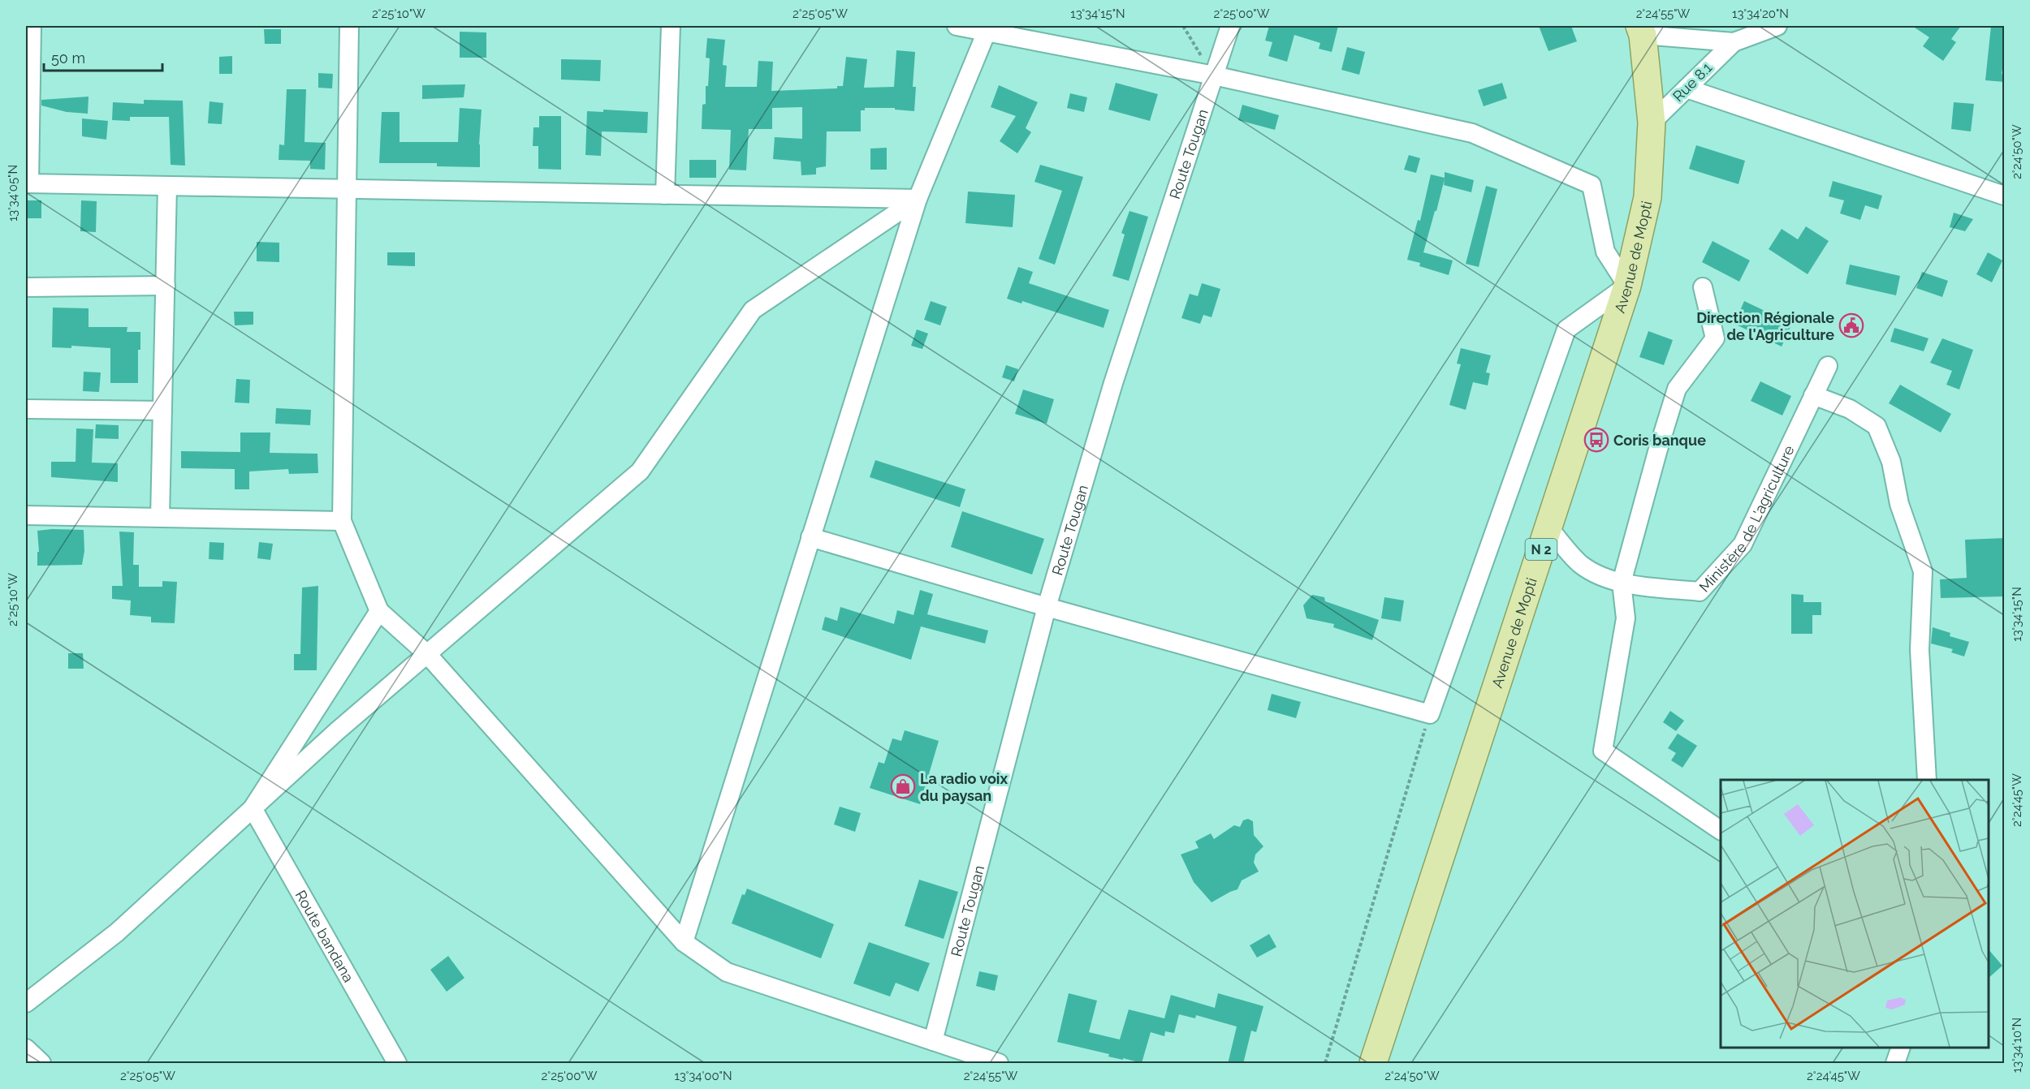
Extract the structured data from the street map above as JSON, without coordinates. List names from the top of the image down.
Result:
{
  "streets": {
    "main road": ["Avenue de Mopti", "N 2"],
    "street": [
      "Rue 8.1",
      "Route Tougan",
      "Ministère de L'agriculture",
      "Route bandana"
    ]
  },
  "crossings": [
    ["Rue 8.1", "Avenue de Mopti"],
    ["Avenue de Mopti", "Ministère de L'agriculture"]
  ],
  "places": {
    "public building": ["Direction Régionale de l'Agriculture"],
    "bus stop": ["Coris banque"],
    "shop": ["La radio voix du paysan"]
  },
  "scale_bar": "50 m",
  "coordinates": [
    "2°25'10\"W",
    "2°25'05\"W",
    "13°34'15\"N",
    "2°25'00\"W",
    "2°24'55\"W",
    "13°34'20\"N",
    "2°24'50\"W",
    "13°34'05\"N",
    "2°24'45\"W",
    "13°34'10\"N",
    "13°34'00\"N"
  ]
}
